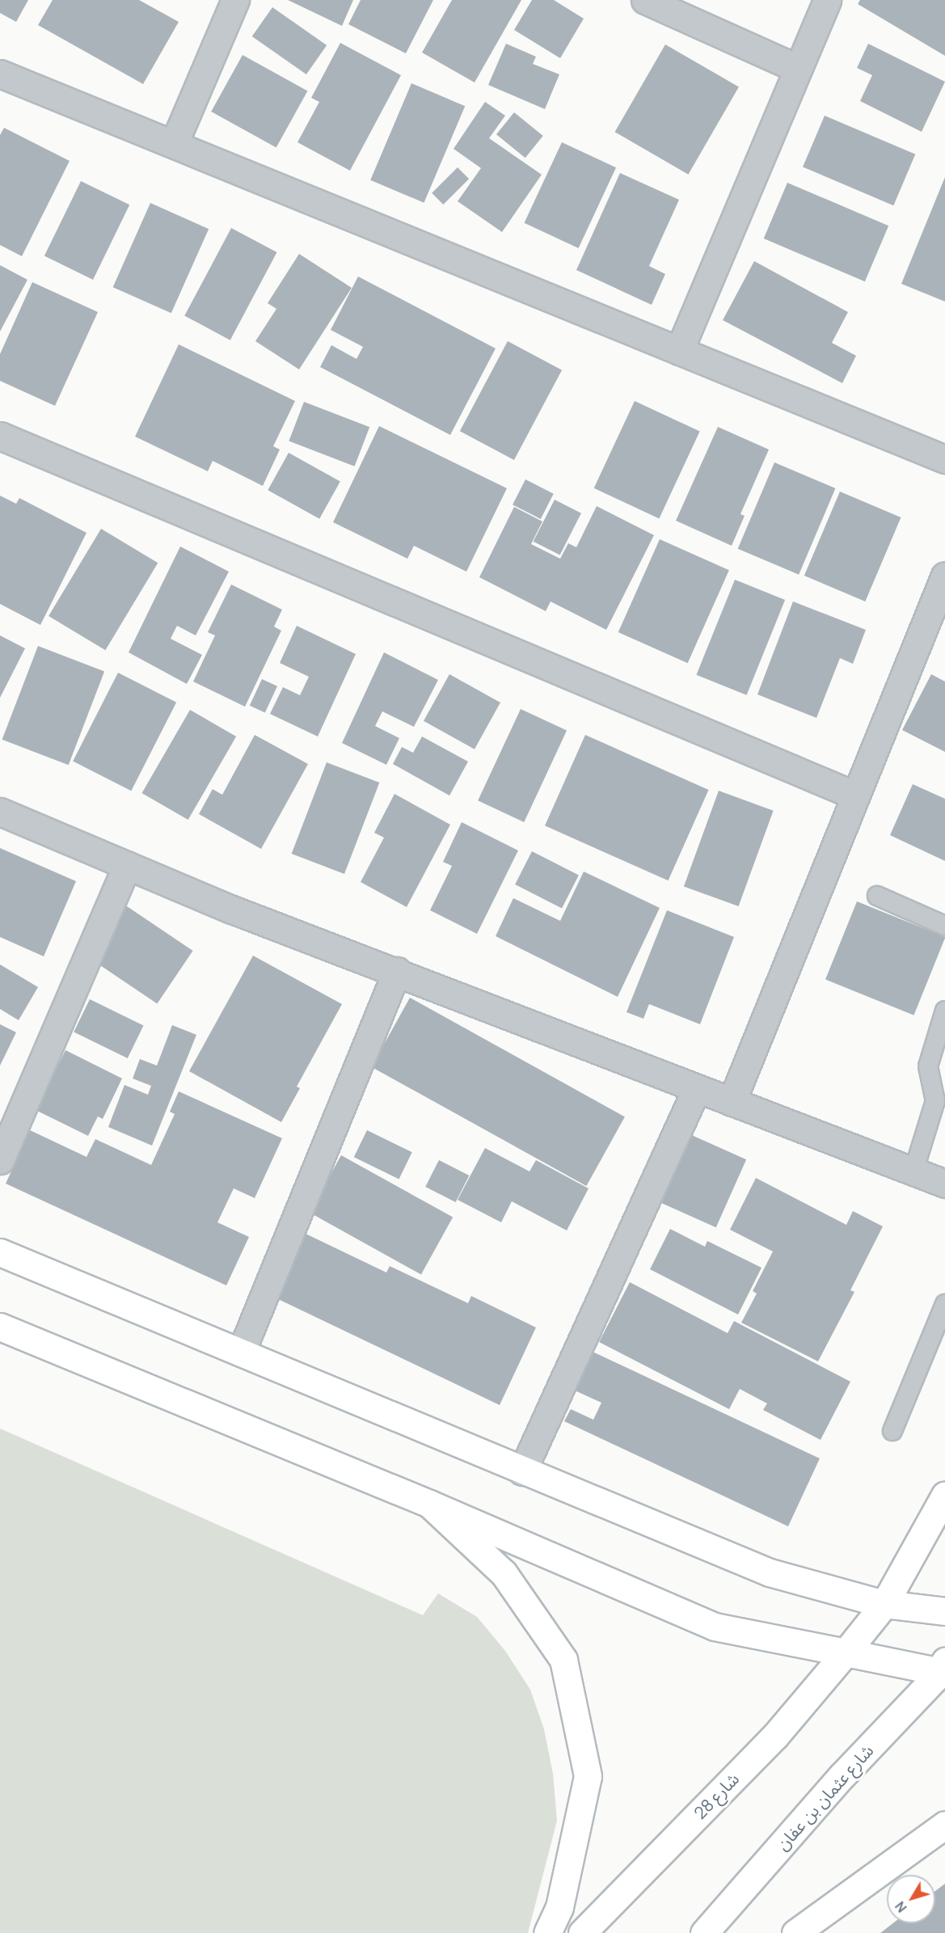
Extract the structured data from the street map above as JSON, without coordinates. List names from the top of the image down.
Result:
{
  "streets": {
    "street": ["شارع 28", "شارع عثمان بن عفان"]
  },
  "north": "bottom left"
}
